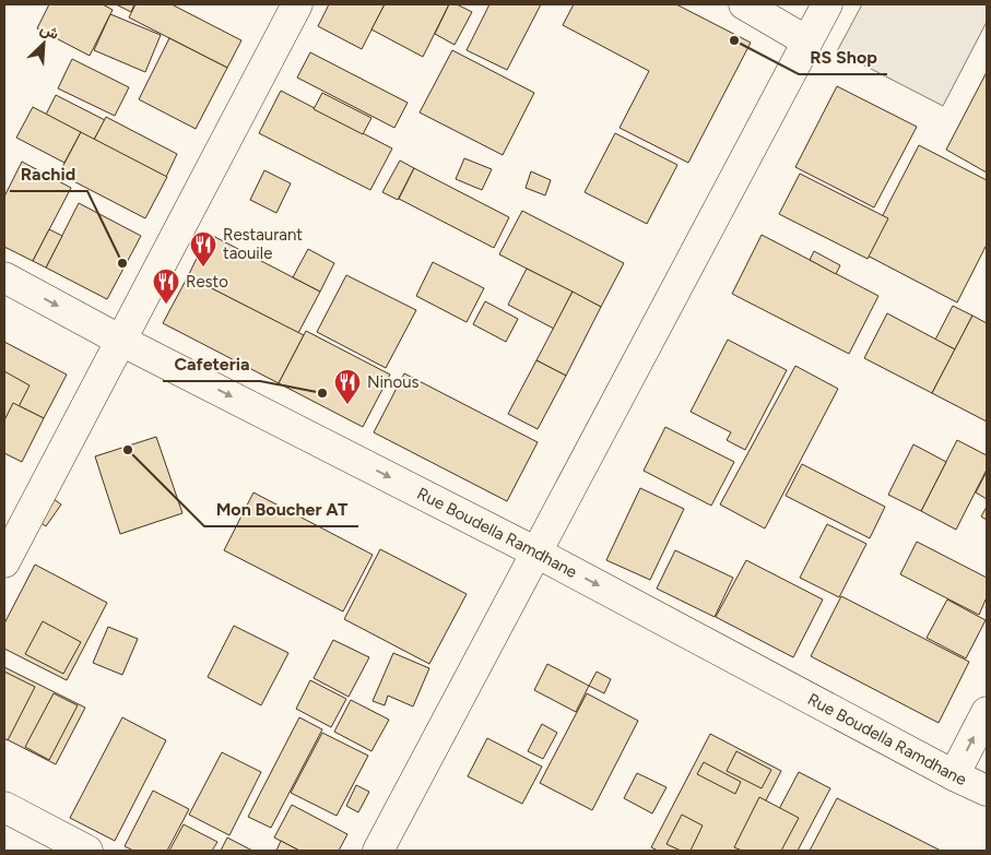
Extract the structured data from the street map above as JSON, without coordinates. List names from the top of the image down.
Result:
{
  "streets": {
    "street": ["Rue Boudella Ramdhane"]
  },
  "one_way": ["Rue Boudella Ramdhane"],
  "places": {
    "other": [
      "RS Shop",
      "Rachid",
      "Cafeteria",
      "Mon Boucher AT"
    ],
    "restaurant": ["Restaurant taouile", "Resto", "Ninous"]
  },
  "north": "top right"
}
